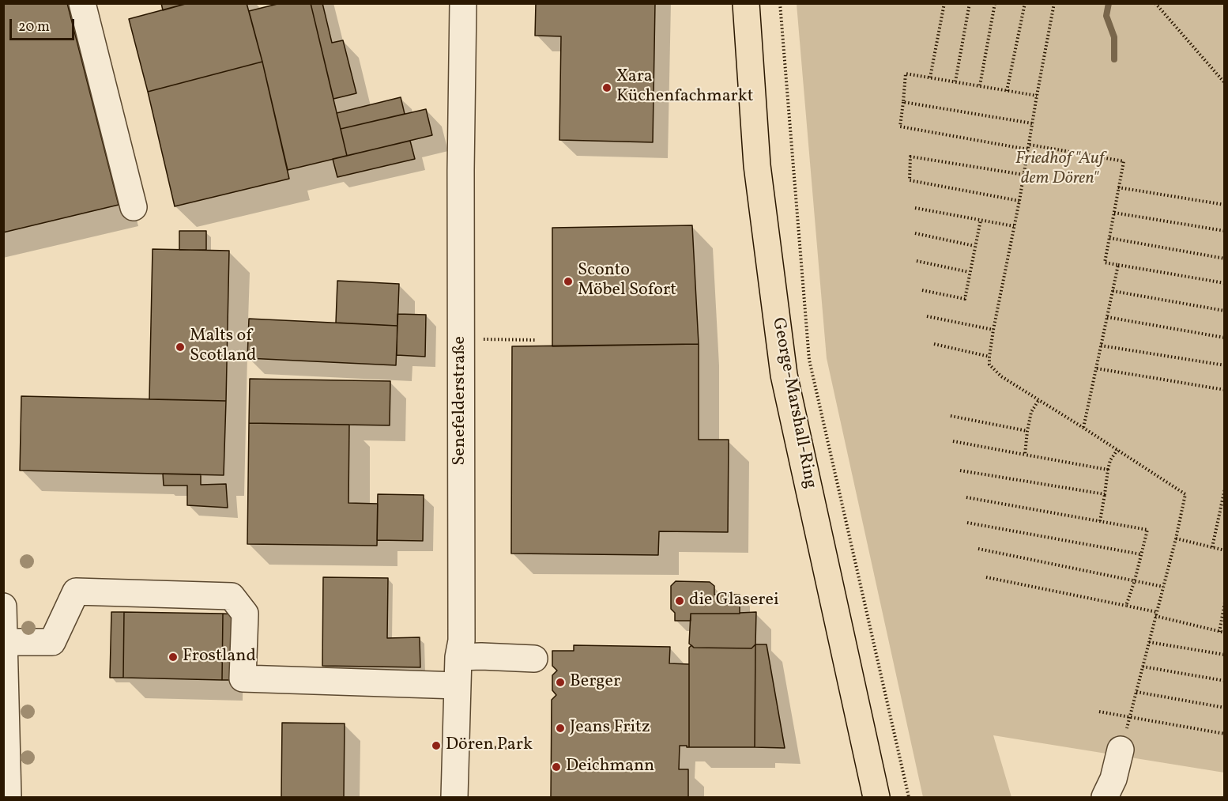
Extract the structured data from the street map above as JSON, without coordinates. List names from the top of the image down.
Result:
{
  "streets": {
    "main road": ["George-Marshall-Ring"],
    "street": ["Senefelderstraße"]
  },
  "parks": ["Friedhof \"Auf dem Dören\""],
  "places": [
    "Xara Küchenfachmarkt",
    "Sconto Möbel Sofort",
    "Malts of Scotland",
    "die Glaserei",
    "Frostland",
    "Berger",
    "Jeans Fritz",
    "Dören Park",
    "Deichmann"
  ],
  "scale_bar": "20 m"
}
